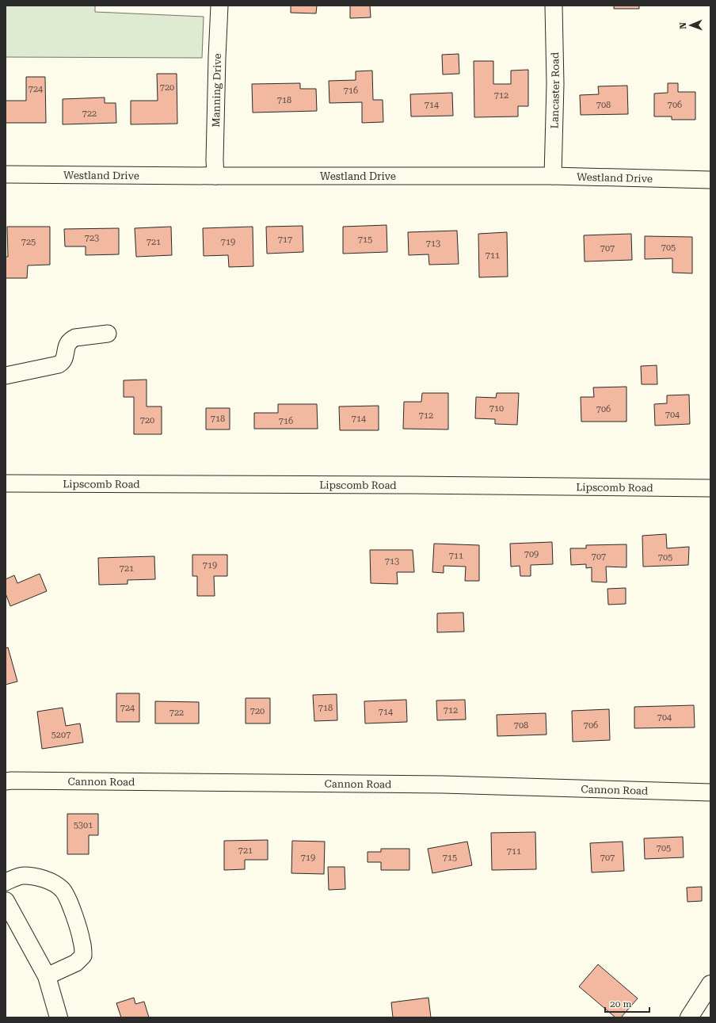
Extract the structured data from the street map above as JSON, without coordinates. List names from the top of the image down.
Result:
{
  "streets": {
    "street": [
      "Lancaster Road",
      "Manning Drive",
      "Westland Drive",
      "Lipscomb Road",
      "Cannon Road"
    ]
  },
  "crossings": [
    ["Lancaster Road", "Westland Drive"],
    ["Manning Drive", "Westland Drive"]
  ],
  "house_numbers": [
    "720",
    "724",
    "716",
    "712",
    "718",
    "714",
    "708",
    "706",
    "722",
    "723",
    "717",
    "715",
    "725",
    "721",
    "719",
    "713",
    "705",
    "707",
    "711",
    "710",
    "706",
    "704",
    "712",
    "718",
    "714",
    "720",
    "716",
    "709",
    "711",
    "707",
    "705",
    "713",
    "719",
    "721",
    "724",
    "718",
    "712",
    "720",
    "714",
    "722",
    "704",
    "708",
    "706",
    "5207",
    "5301",
    "705",
    "721",
    "711",
    "719",
    "715",
    "707"
  ],
  "scale_bar": "20 m",
  "north": "left"
}
